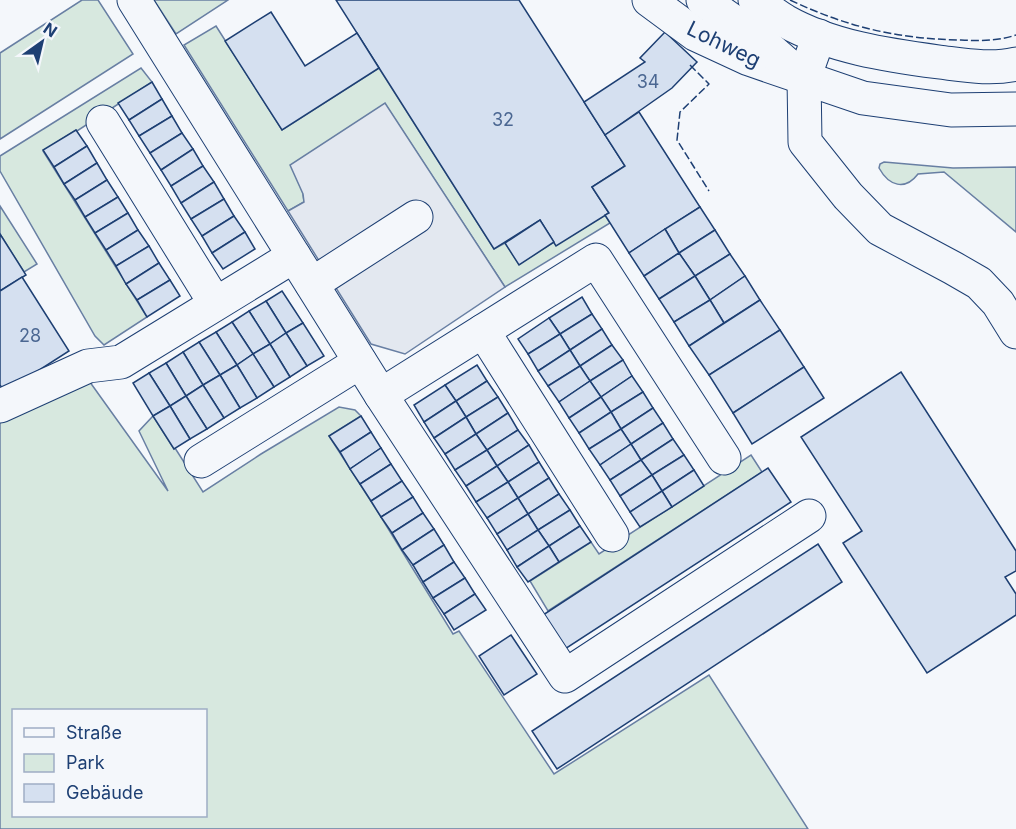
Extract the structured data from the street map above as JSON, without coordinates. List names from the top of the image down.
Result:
{
  "streets": {
    "lane": ["Lohweg"]
  },
  "house_numbers": ["34", "32", "28"],
  "legend": ["Straße", "Park", "Gebäude"],
  "north": "top right"
}
